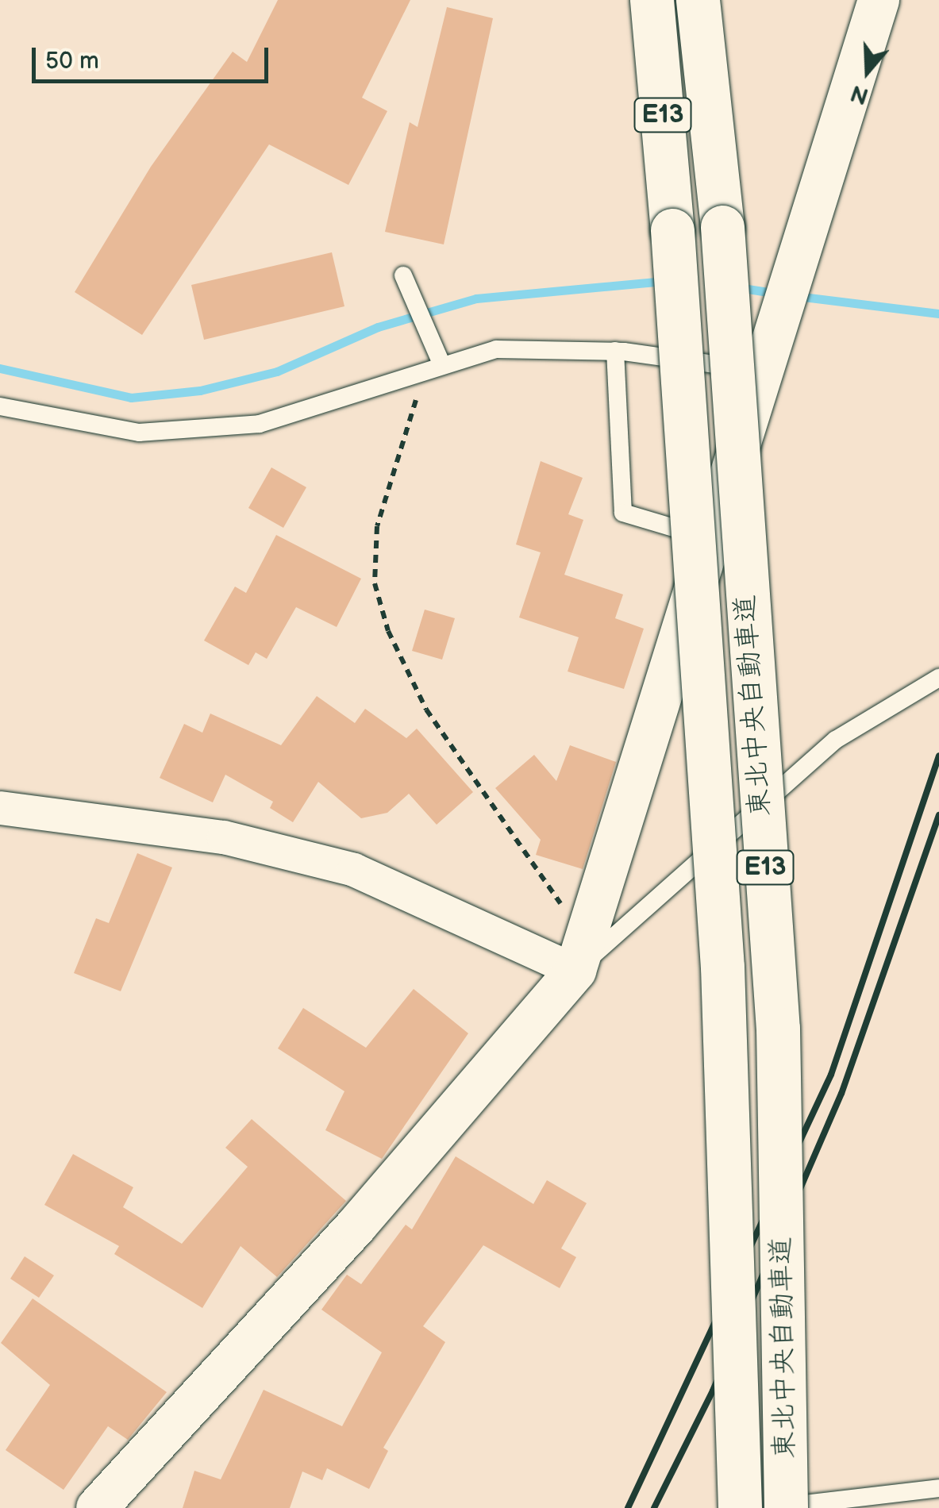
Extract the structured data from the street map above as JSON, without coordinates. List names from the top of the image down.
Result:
{
  "streets": {
    "highway": ["E13", "東北中央自動車道"]
  },
  "scale_bar": "50 m",
  "north": "bottom"
}
